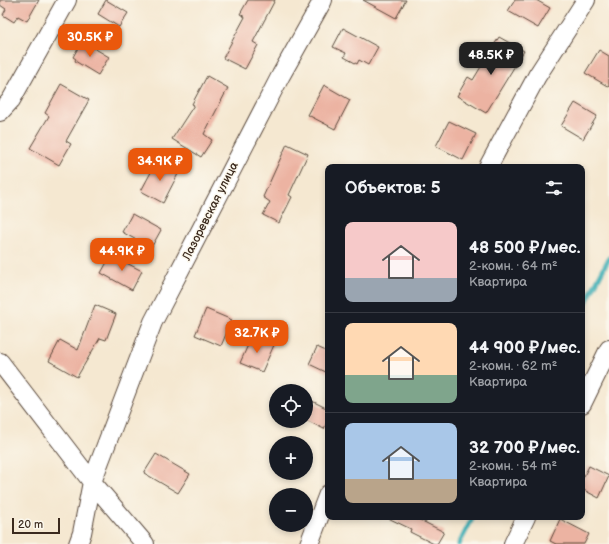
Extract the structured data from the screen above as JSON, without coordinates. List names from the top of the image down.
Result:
{
  "streets": {
    "street": ["Лазоревская улица"]
  },
  "scale_bar": "20 m",
  "page": {
    "price": [
      "30.5K ₽",
      "48.5K ₽",
      "34.9K ₽",
      "44.9K ₽",
      "32.7K ₽"
    ],
    "heading": "Объектов: 5",
    "list": [
      {
        "name": "48 500 ₽/мес.",
        "note": "2-комн. · 64 m² · Квартира"
      },
      {
        "name": "44 900 ₽/мес.",
        "note": "2-комн. · 62 m² · Квартира"
      },
      {
        "name": "32 700 ₽/мес.",
        "note": "2-комн. · 54 m² · Квартира"
      }
    ],
    "map_buttons": ["+", "−"],
    "scale": "20 m"
  }
}
